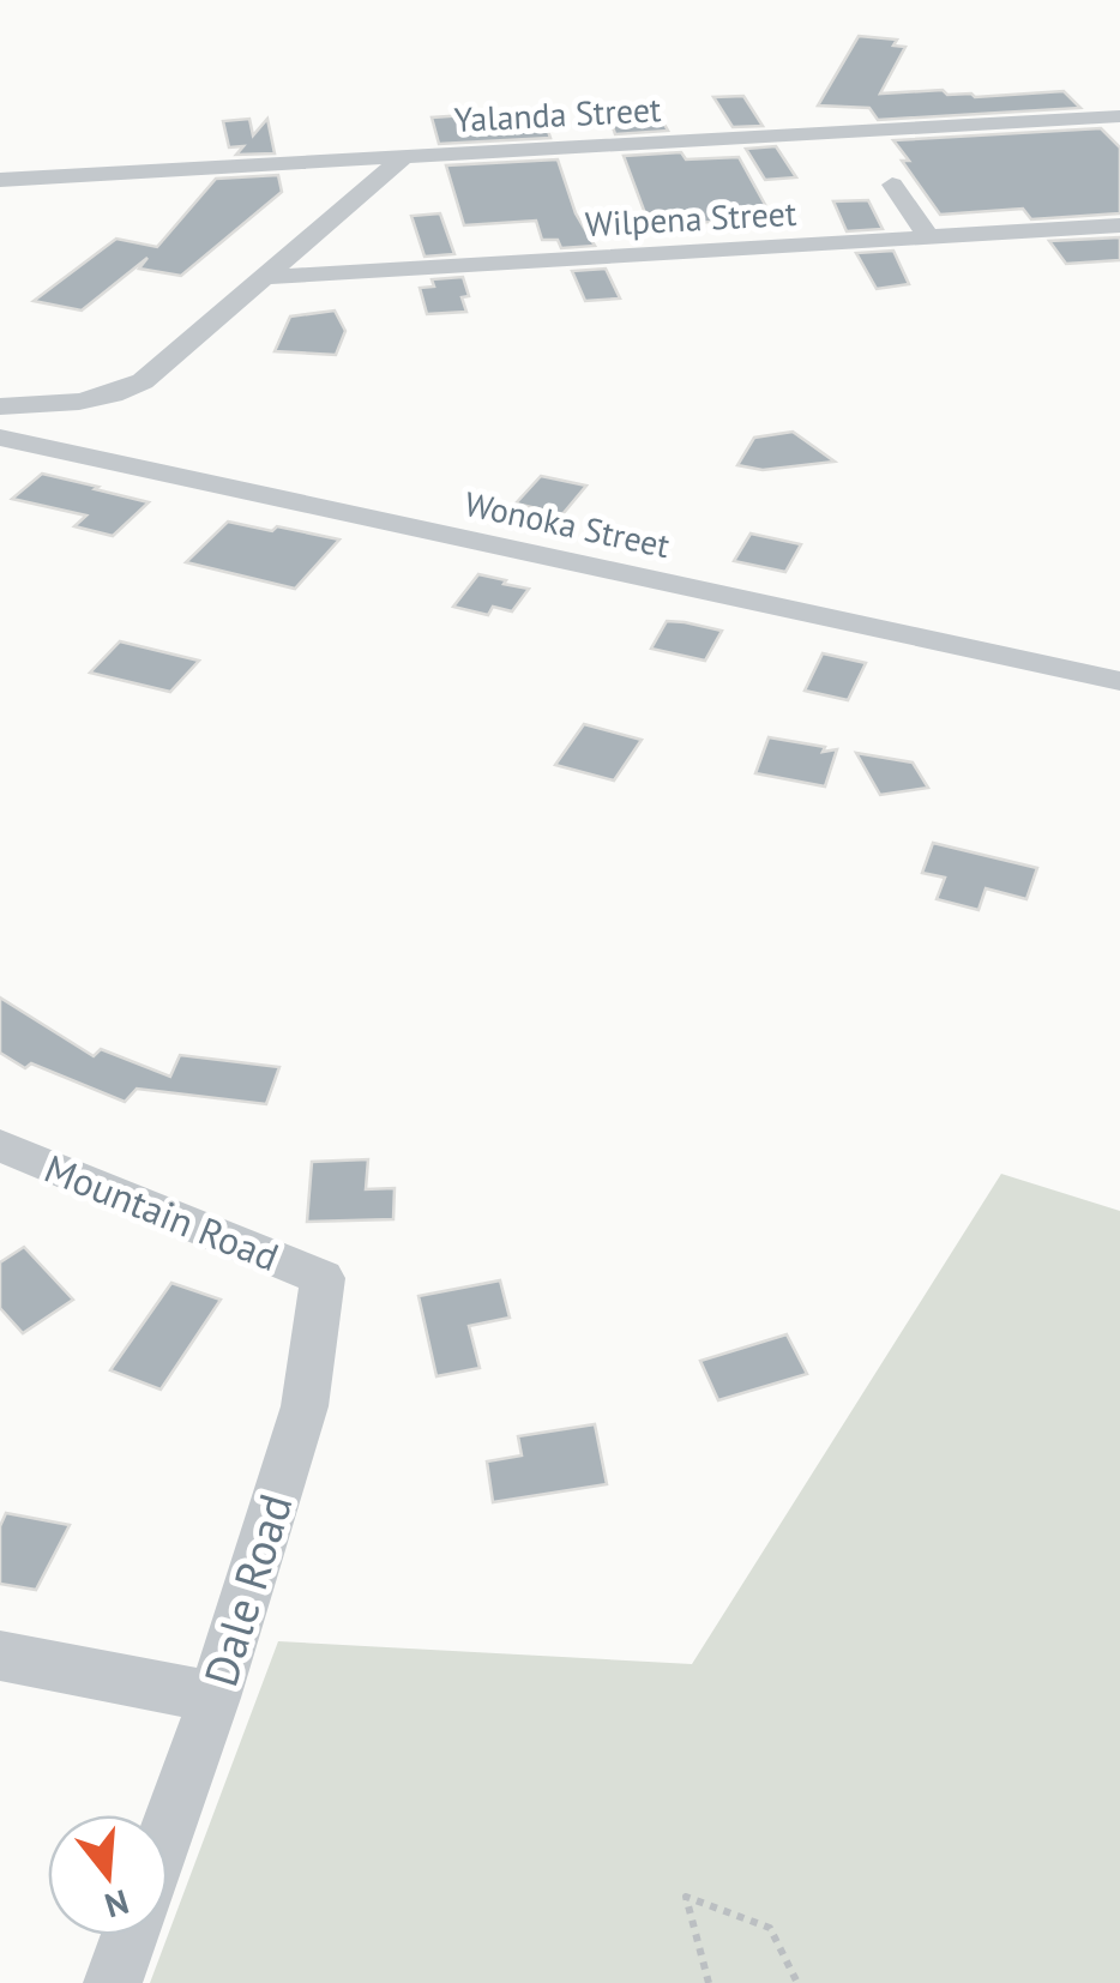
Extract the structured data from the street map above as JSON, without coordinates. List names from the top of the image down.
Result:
{
  "streets": {
    "street": [
      "Yalanda Street",
      "Wilpena Street",
      "Wonoka Street",
      "Mountain Road",
      "Dale Road"
    ]
  },
  "crossings": [
    ["Mountain Road", "Dale Road"]
  ],
  "north": "bottom"
}
